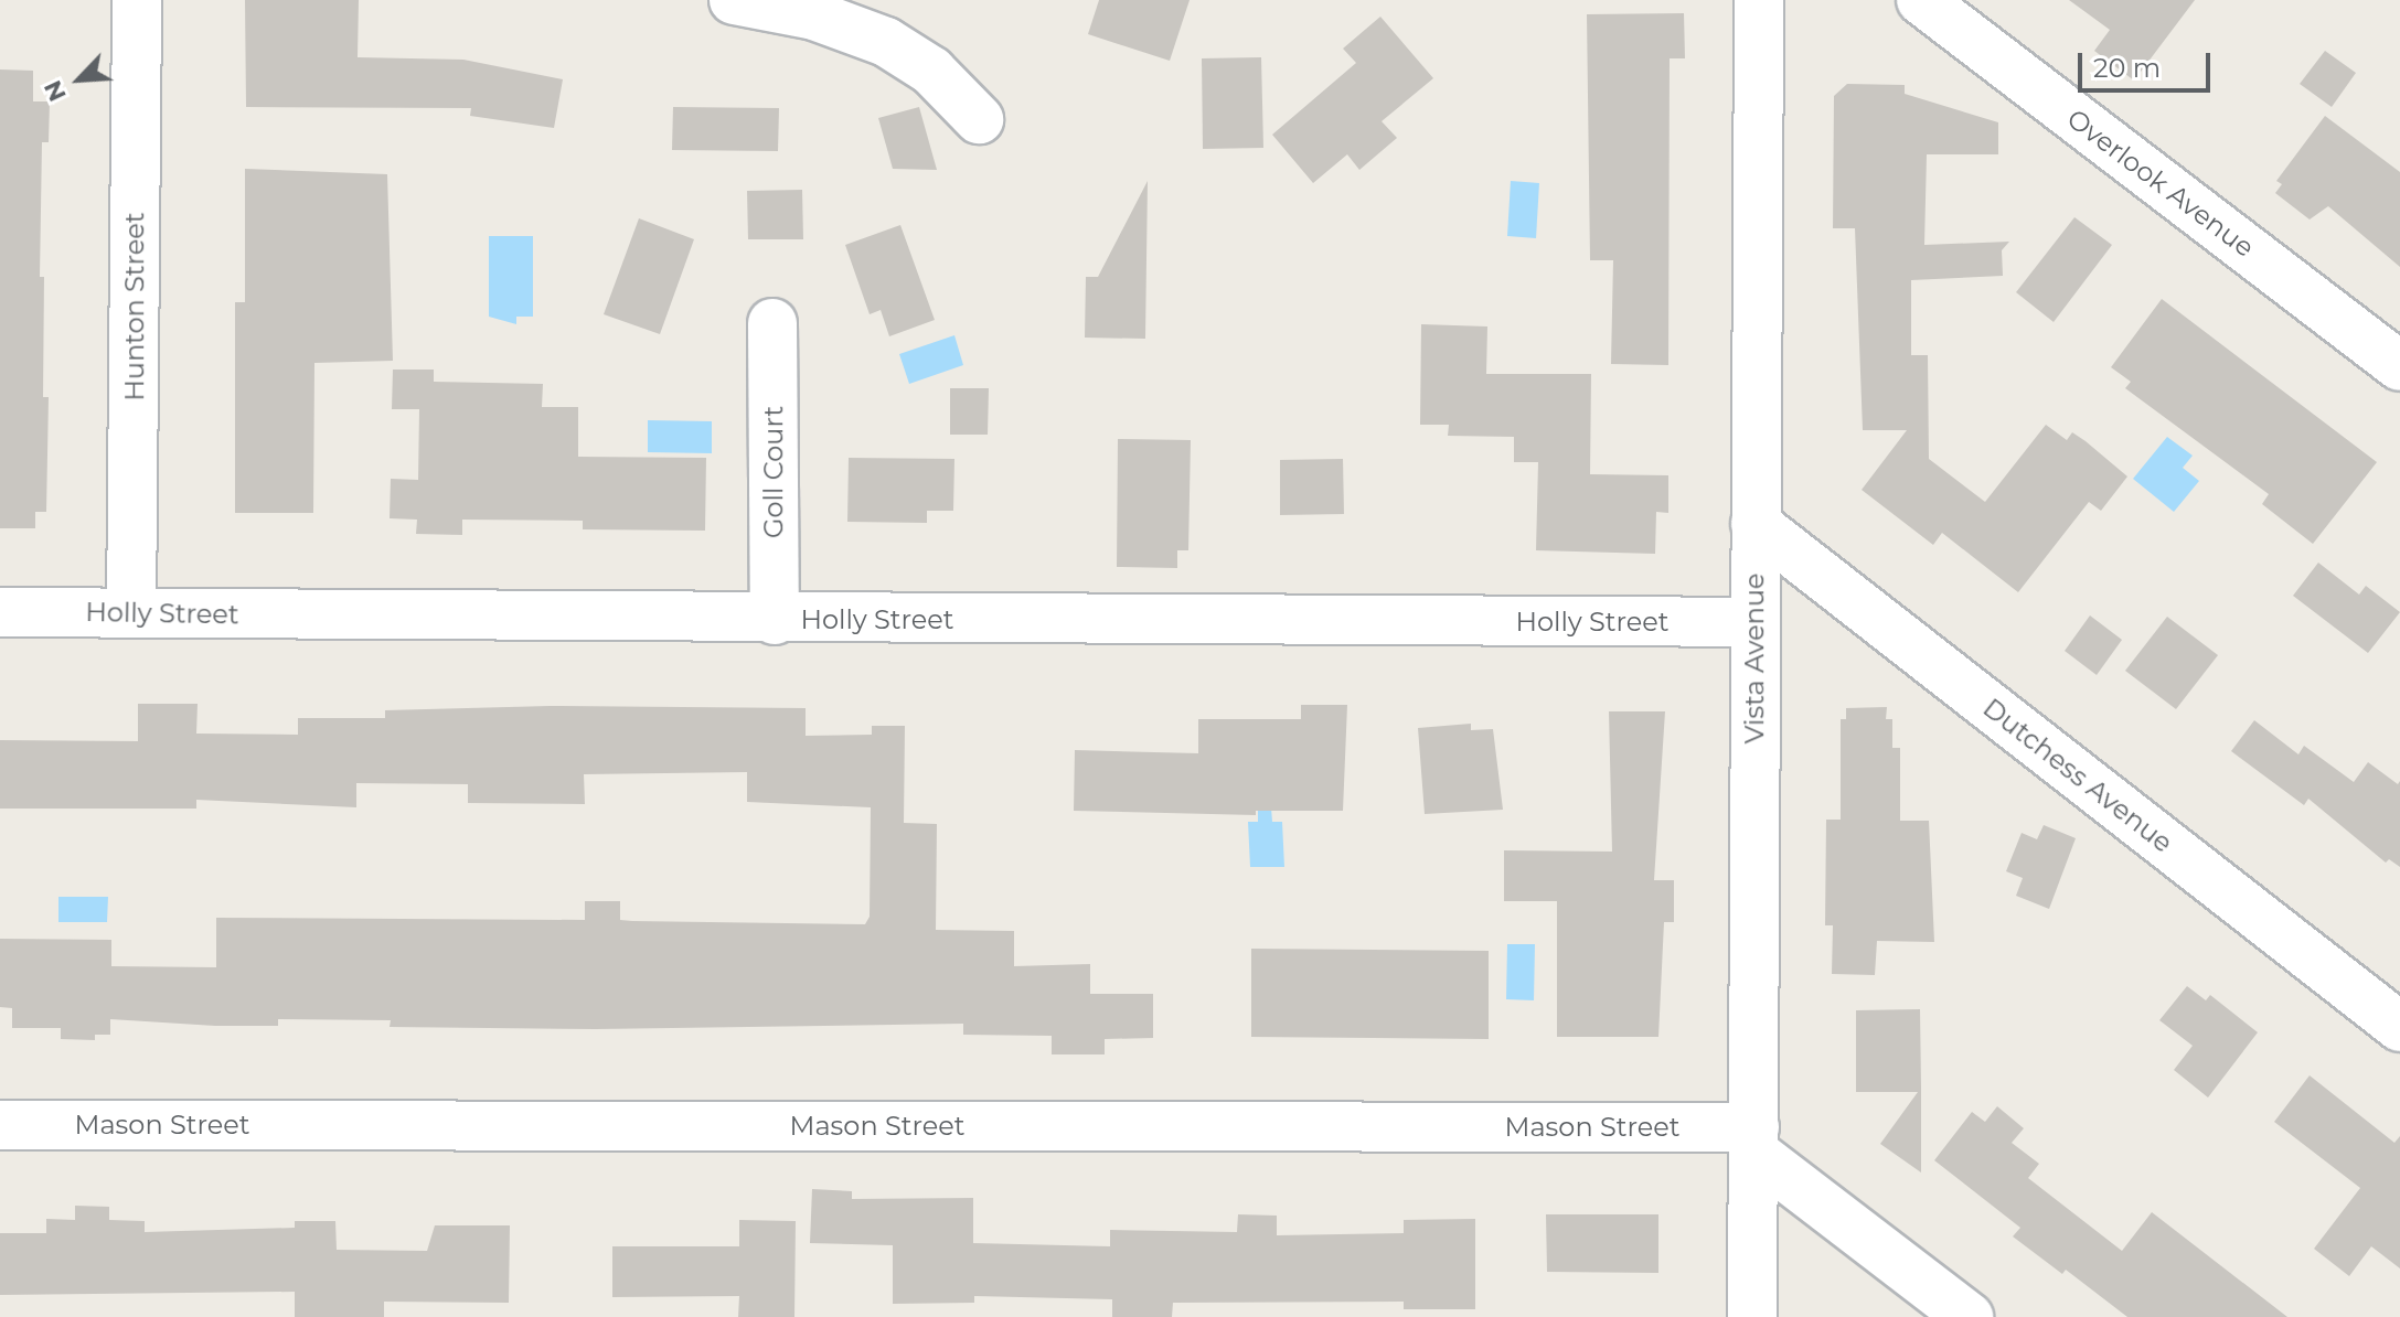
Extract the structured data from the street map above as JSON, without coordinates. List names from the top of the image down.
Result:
{
  "streets": {
    "street": [
      "Overlook Avenue",
      "Hunton Street",
      "Goll Court",
      "Holly Street",
      "Vista Avenue",
      "Dutchess Avenue",
      "Mason Street"
    ]
  },
  "crossings": [
    ["Hunton Street", "Holly Street"],
    ["Goll Court", "Holly Street"],
    ["Holly Street", "Vista Avenue"],
    ["Vista Avenue", "Dutchess Avenue"],
    ["Vista Avenue", "Mason Street"]
  ],
  "scale_bar": "20 m",
  "north": "bottom left"
}
